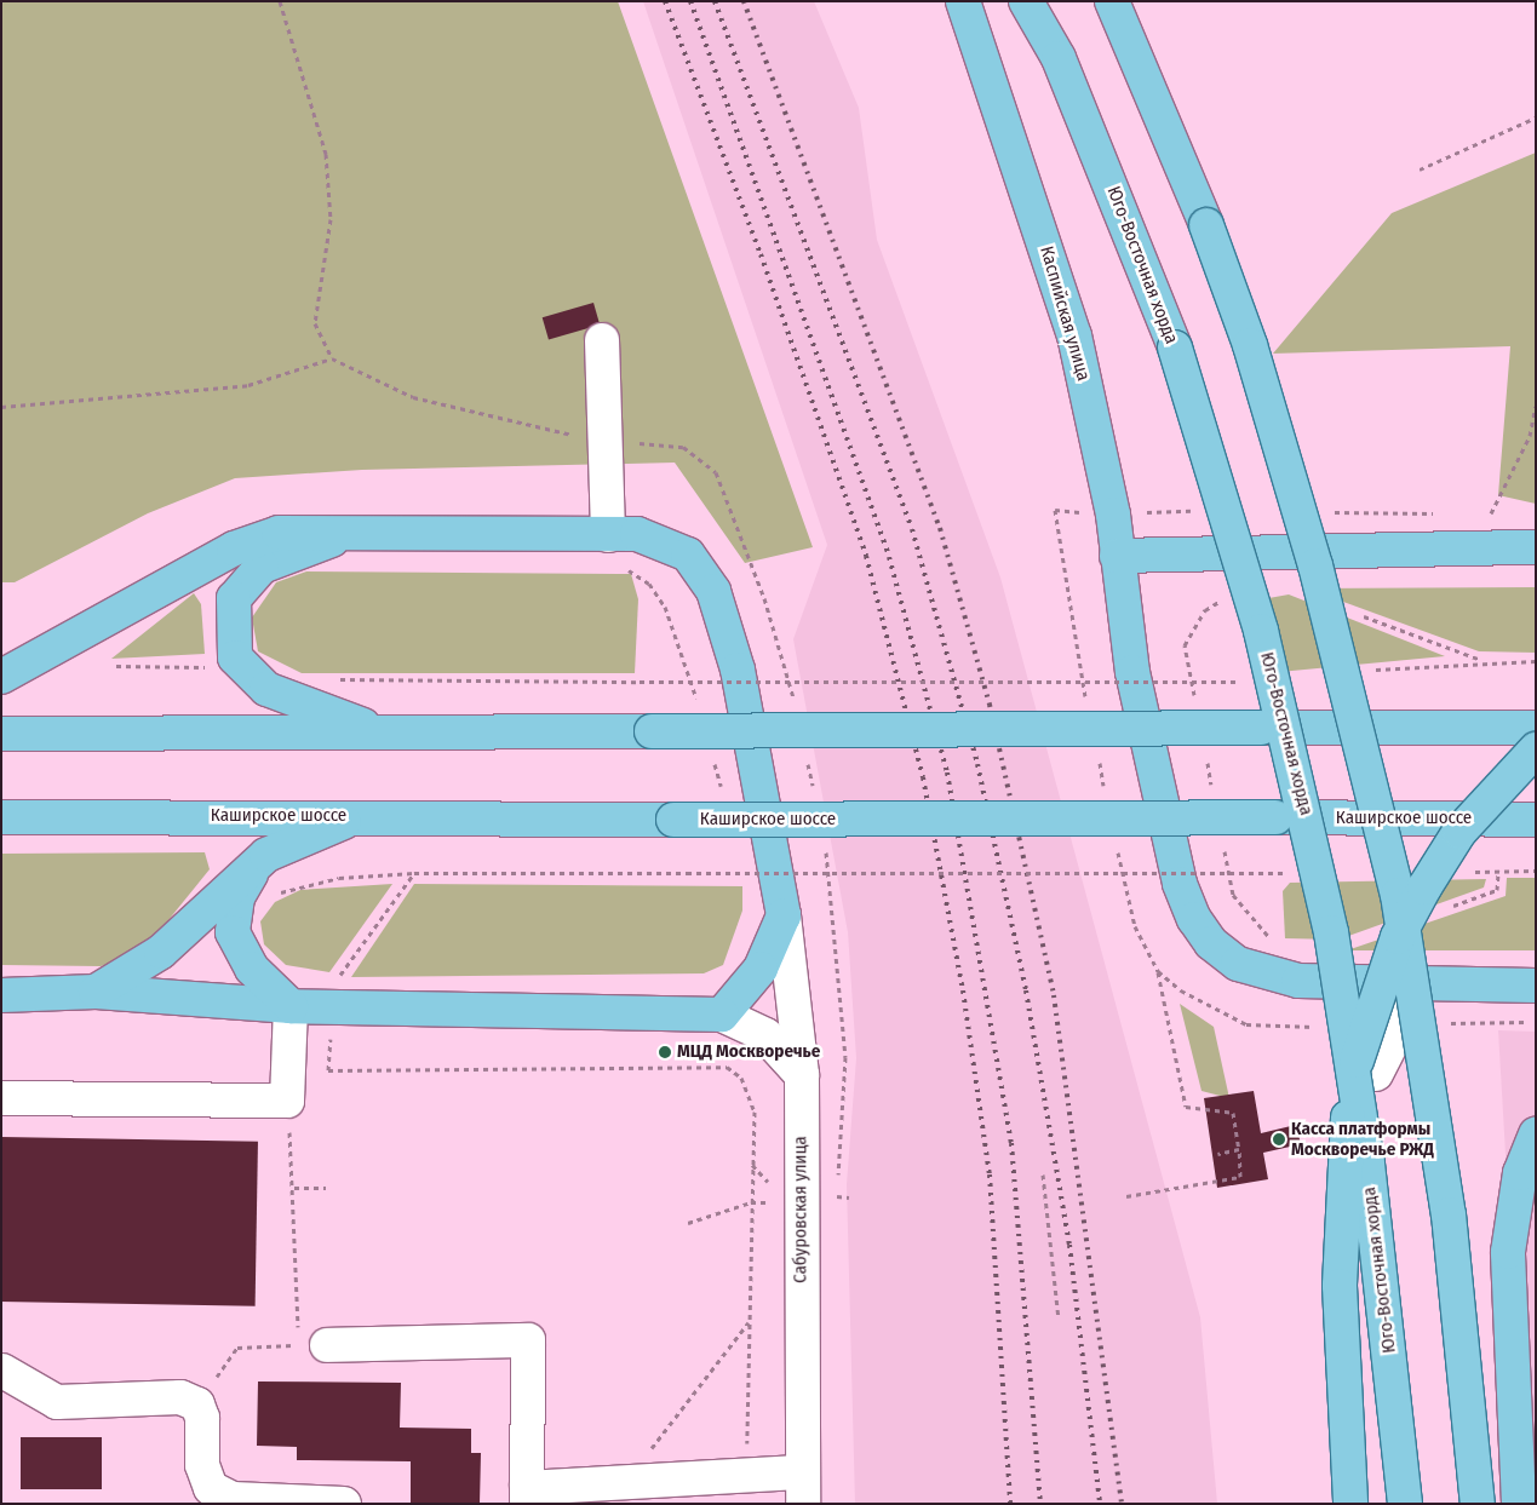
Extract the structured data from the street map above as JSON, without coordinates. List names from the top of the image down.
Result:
{
  "streets": {
    "main road": ["Юго-Восточная хорда", "Каспийская улица", "Каширское шоссе"],
    "street": ["Сабуровская улица"]
  },
  "places": ["МЦД Москворечье", "Касса платформы Москворечье РЖД"]
}
